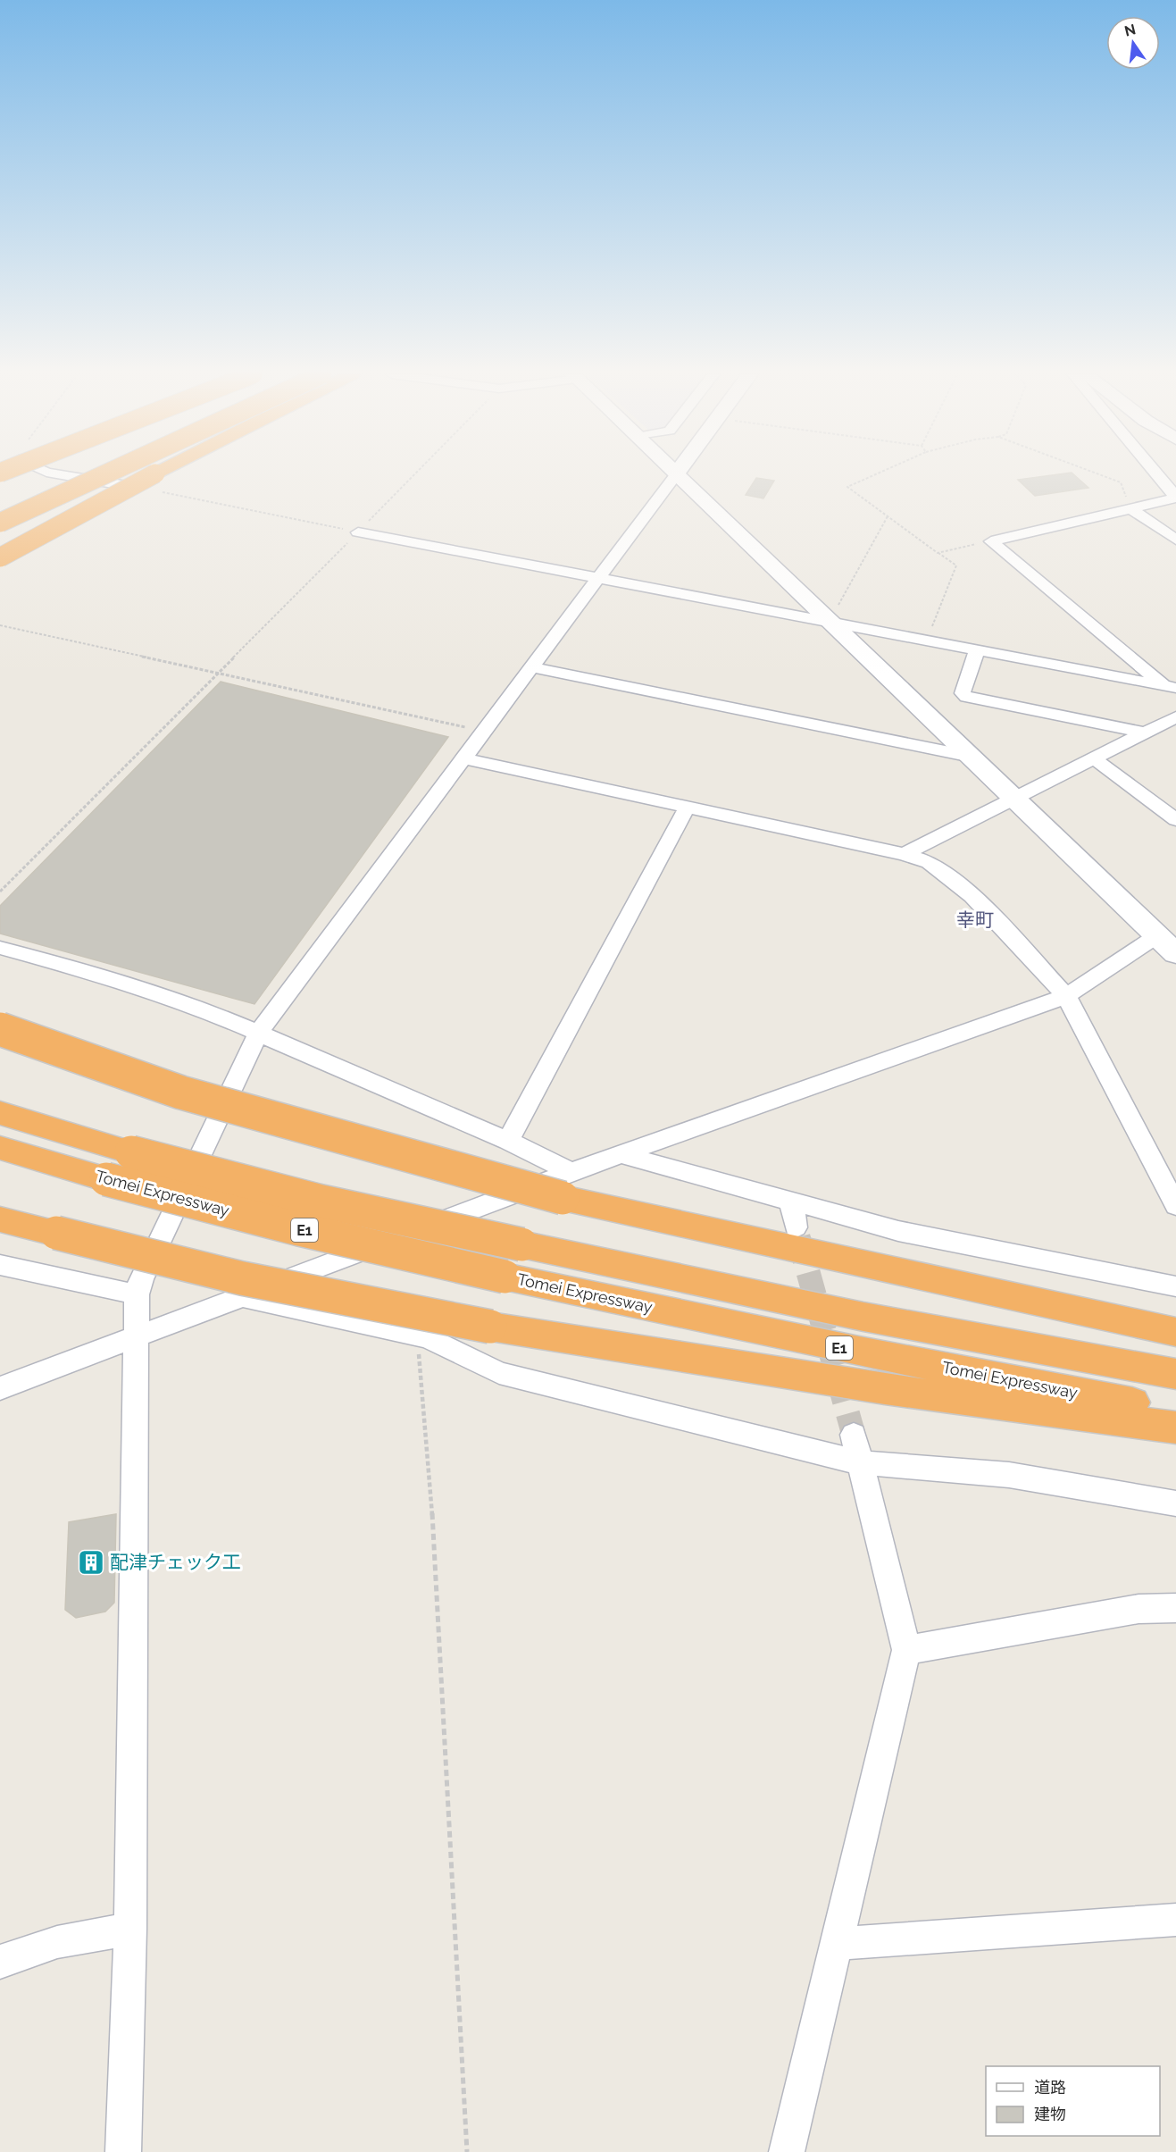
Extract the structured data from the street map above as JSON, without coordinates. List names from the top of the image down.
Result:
{
  "streets": {
    "highway": ["Tomei Expressway", "E1"]
  },
  "districts": ["幸町"],
  "places": {
    "building": ["配津チェック工"]
  },
  "legend": ["道路", "建物"],
  "north": "top"
}
